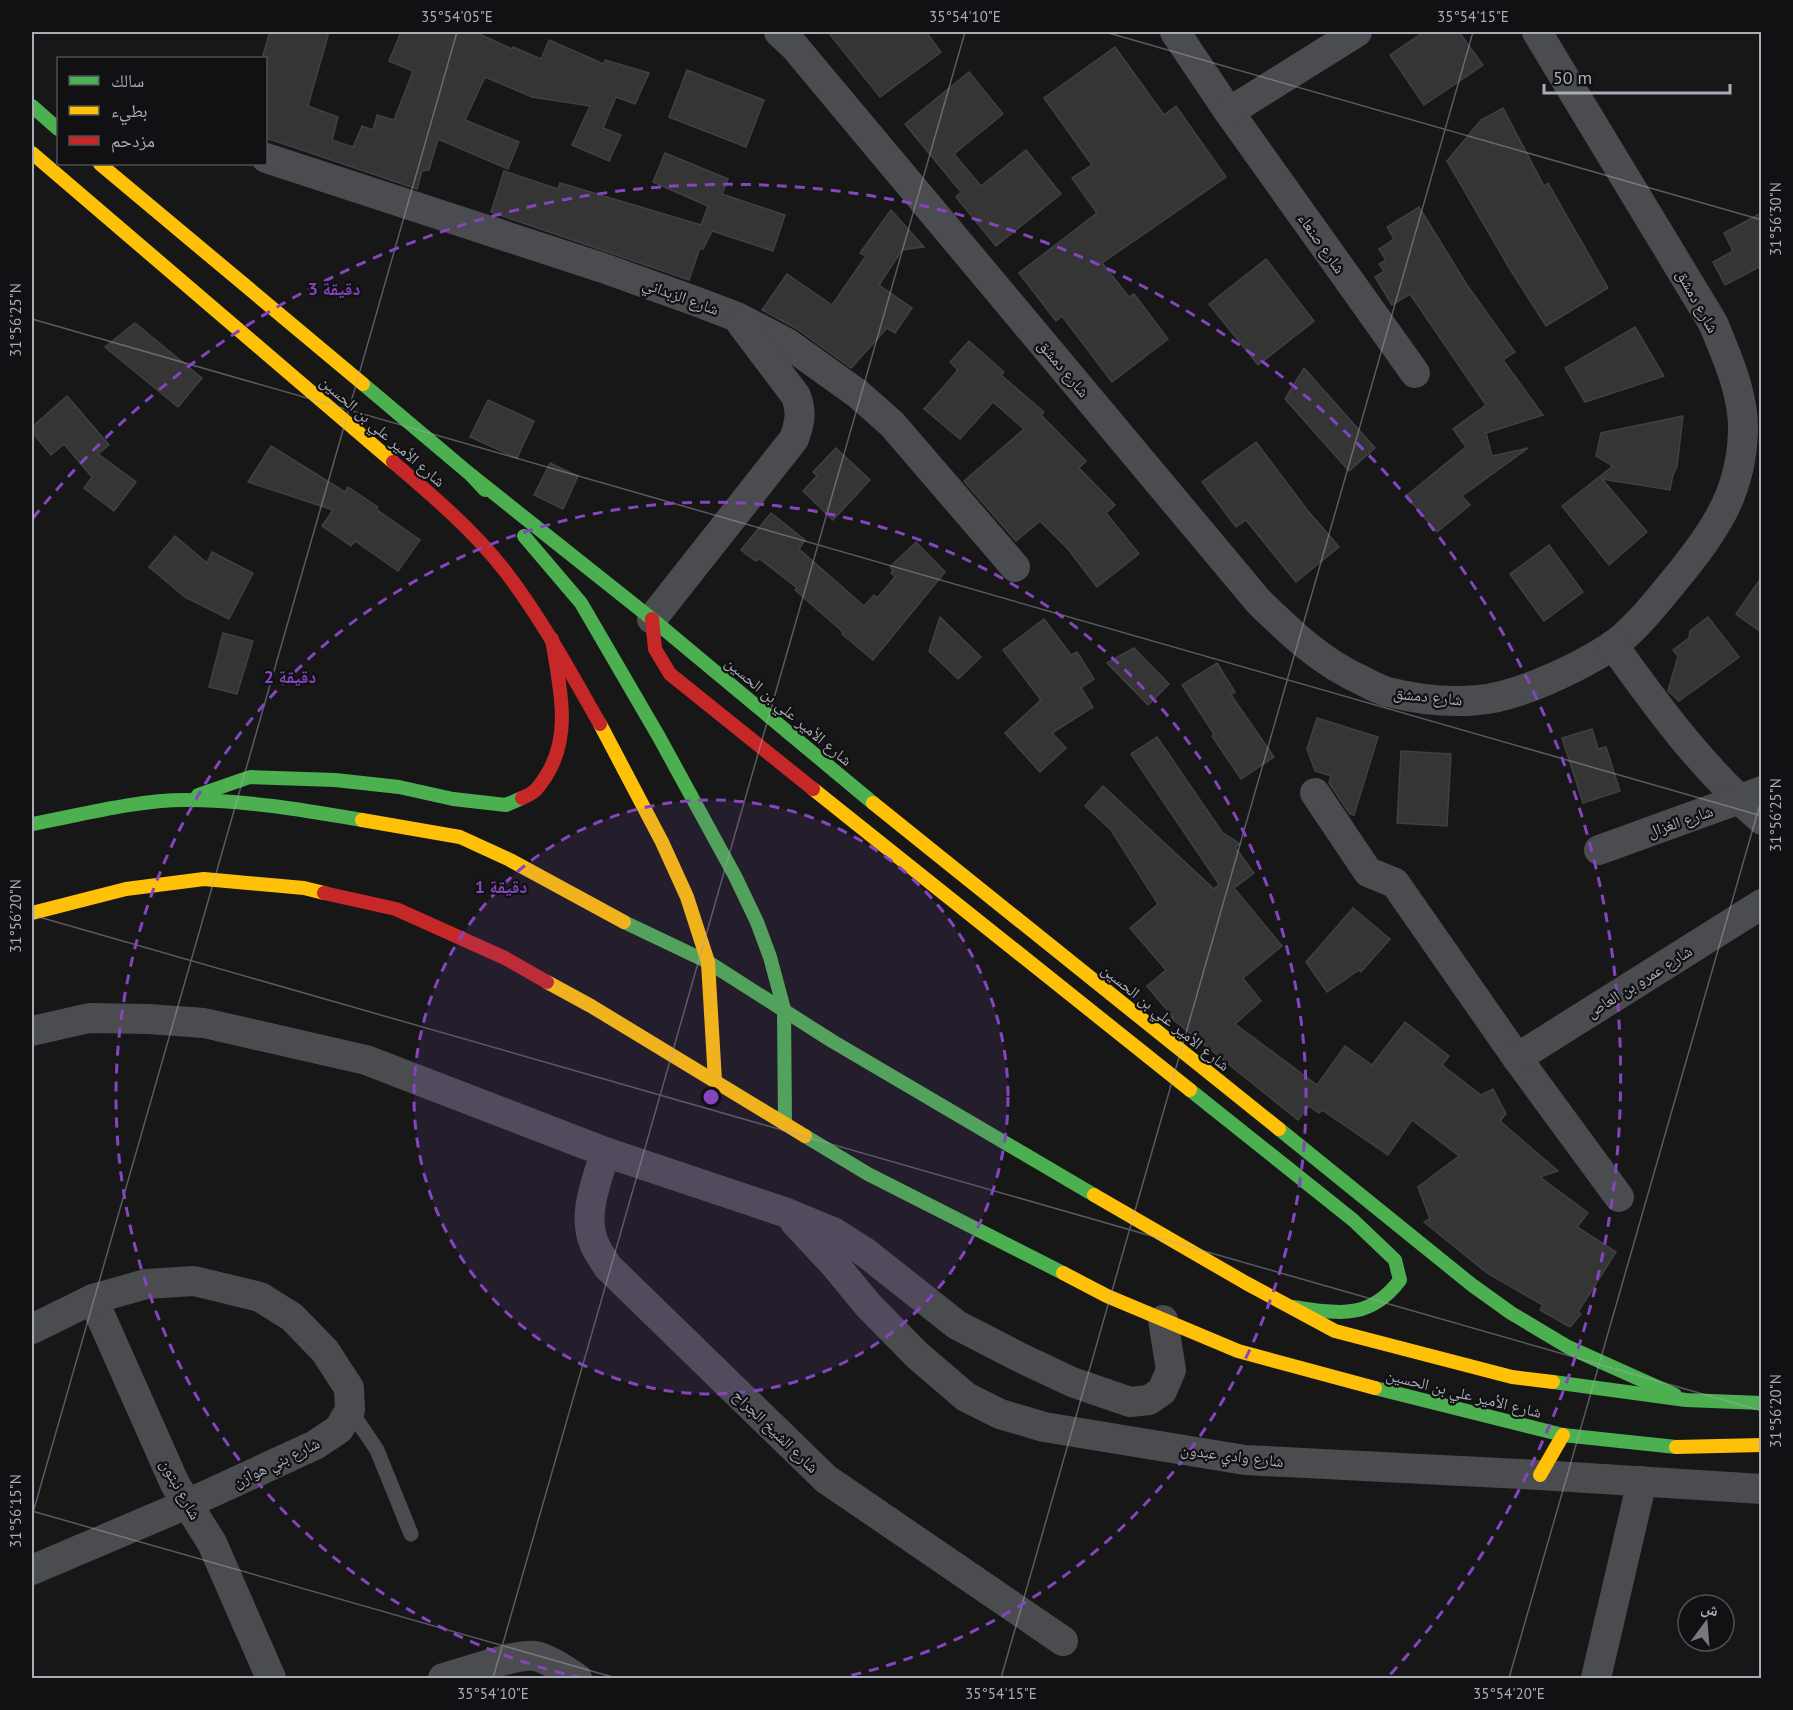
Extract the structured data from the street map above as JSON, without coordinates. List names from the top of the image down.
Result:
{
  "streets": {
    "main road": ["شارع الأمير علي بن الحسين"],
    "street": [
      "شارع صنعاء",
      "شارع الزبداني",
      "شارع دمشق",
      "شارع الغزال",
      "شارع عمرو بن العاص",
      "شارع الشيخ الجراح",
      "شارع وادي عبدون",
      "شارع بني هوازن",
      "شارع نبتون"
    ]
  },
  "crossings": [
    ["شارع بني هوازن", "شارع نبتون"]
  ],
  "legend": ["سالك", "بطيء", "مزدحم"],
  "scale_bar": "50 m",
  "north": "top",
  "coordinates": [
    "35°54'05\"E",
    "35°54'10\"E",
    "35°54'15\"E",
    "31°56'30\"N",
    "31°56'25\"N",
    "31°56'20\"N",
    "31°56'15\"N",
    "35°54'20\"E"
  ],
  "rings": ["3 دقيقة", "2 دقيقة", "1 دقيقة"]
}
